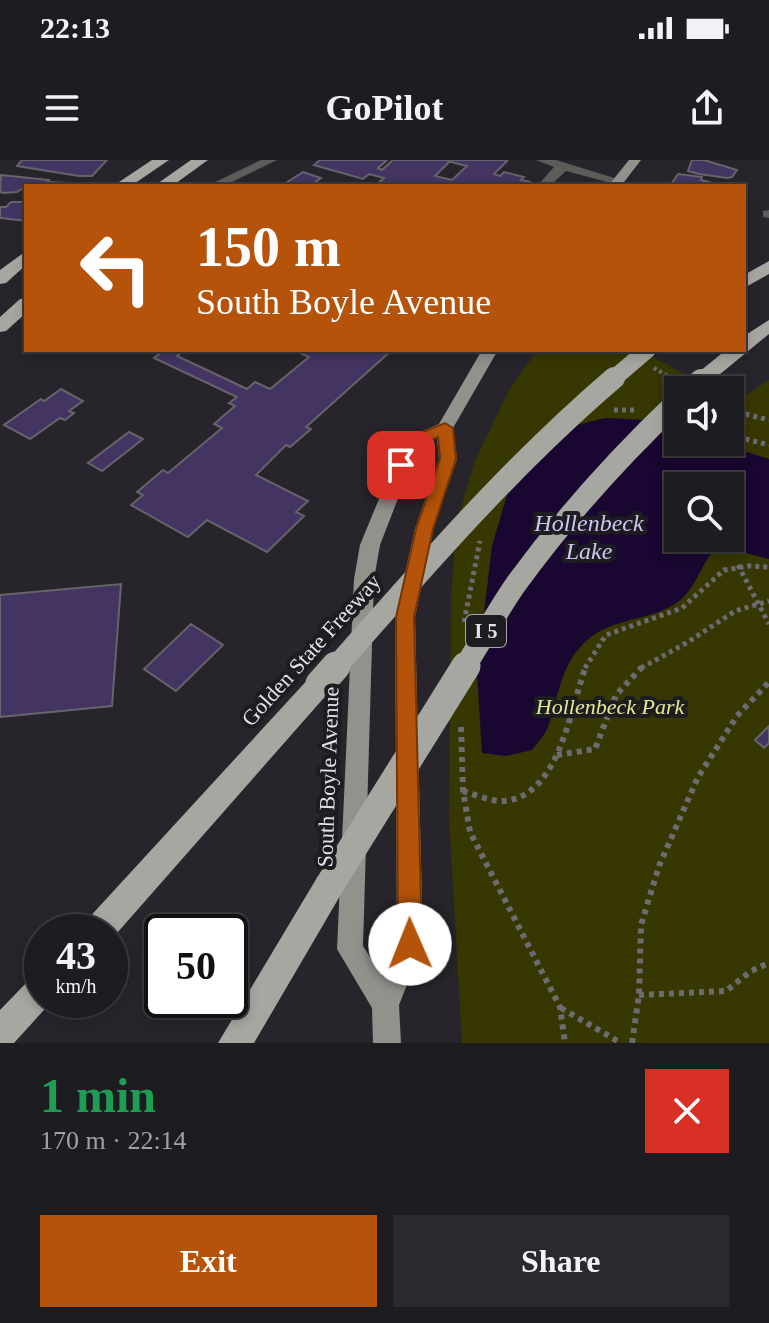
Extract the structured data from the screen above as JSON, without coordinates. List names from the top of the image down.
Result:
{
  "streets": {
    "highway": ["I 5", "Golden State Freeway"],
    "main road": ["South Boyle Avenue"]
  },
  "water": ["Hollenbeck Lake"],
  "parks": ["Hollenbeck Park"],
  "page": {
    "status": "22:13",
    "header": "GoPilot",
    "turn": ["150 m", "South Boyle Avenue"],
    "speed": "43 km/h",
    "limit": "50",
    "heading": ["1 min", "170 m · 22:14"],
    "buttons": ["Exit", "Share"]
  }
}
